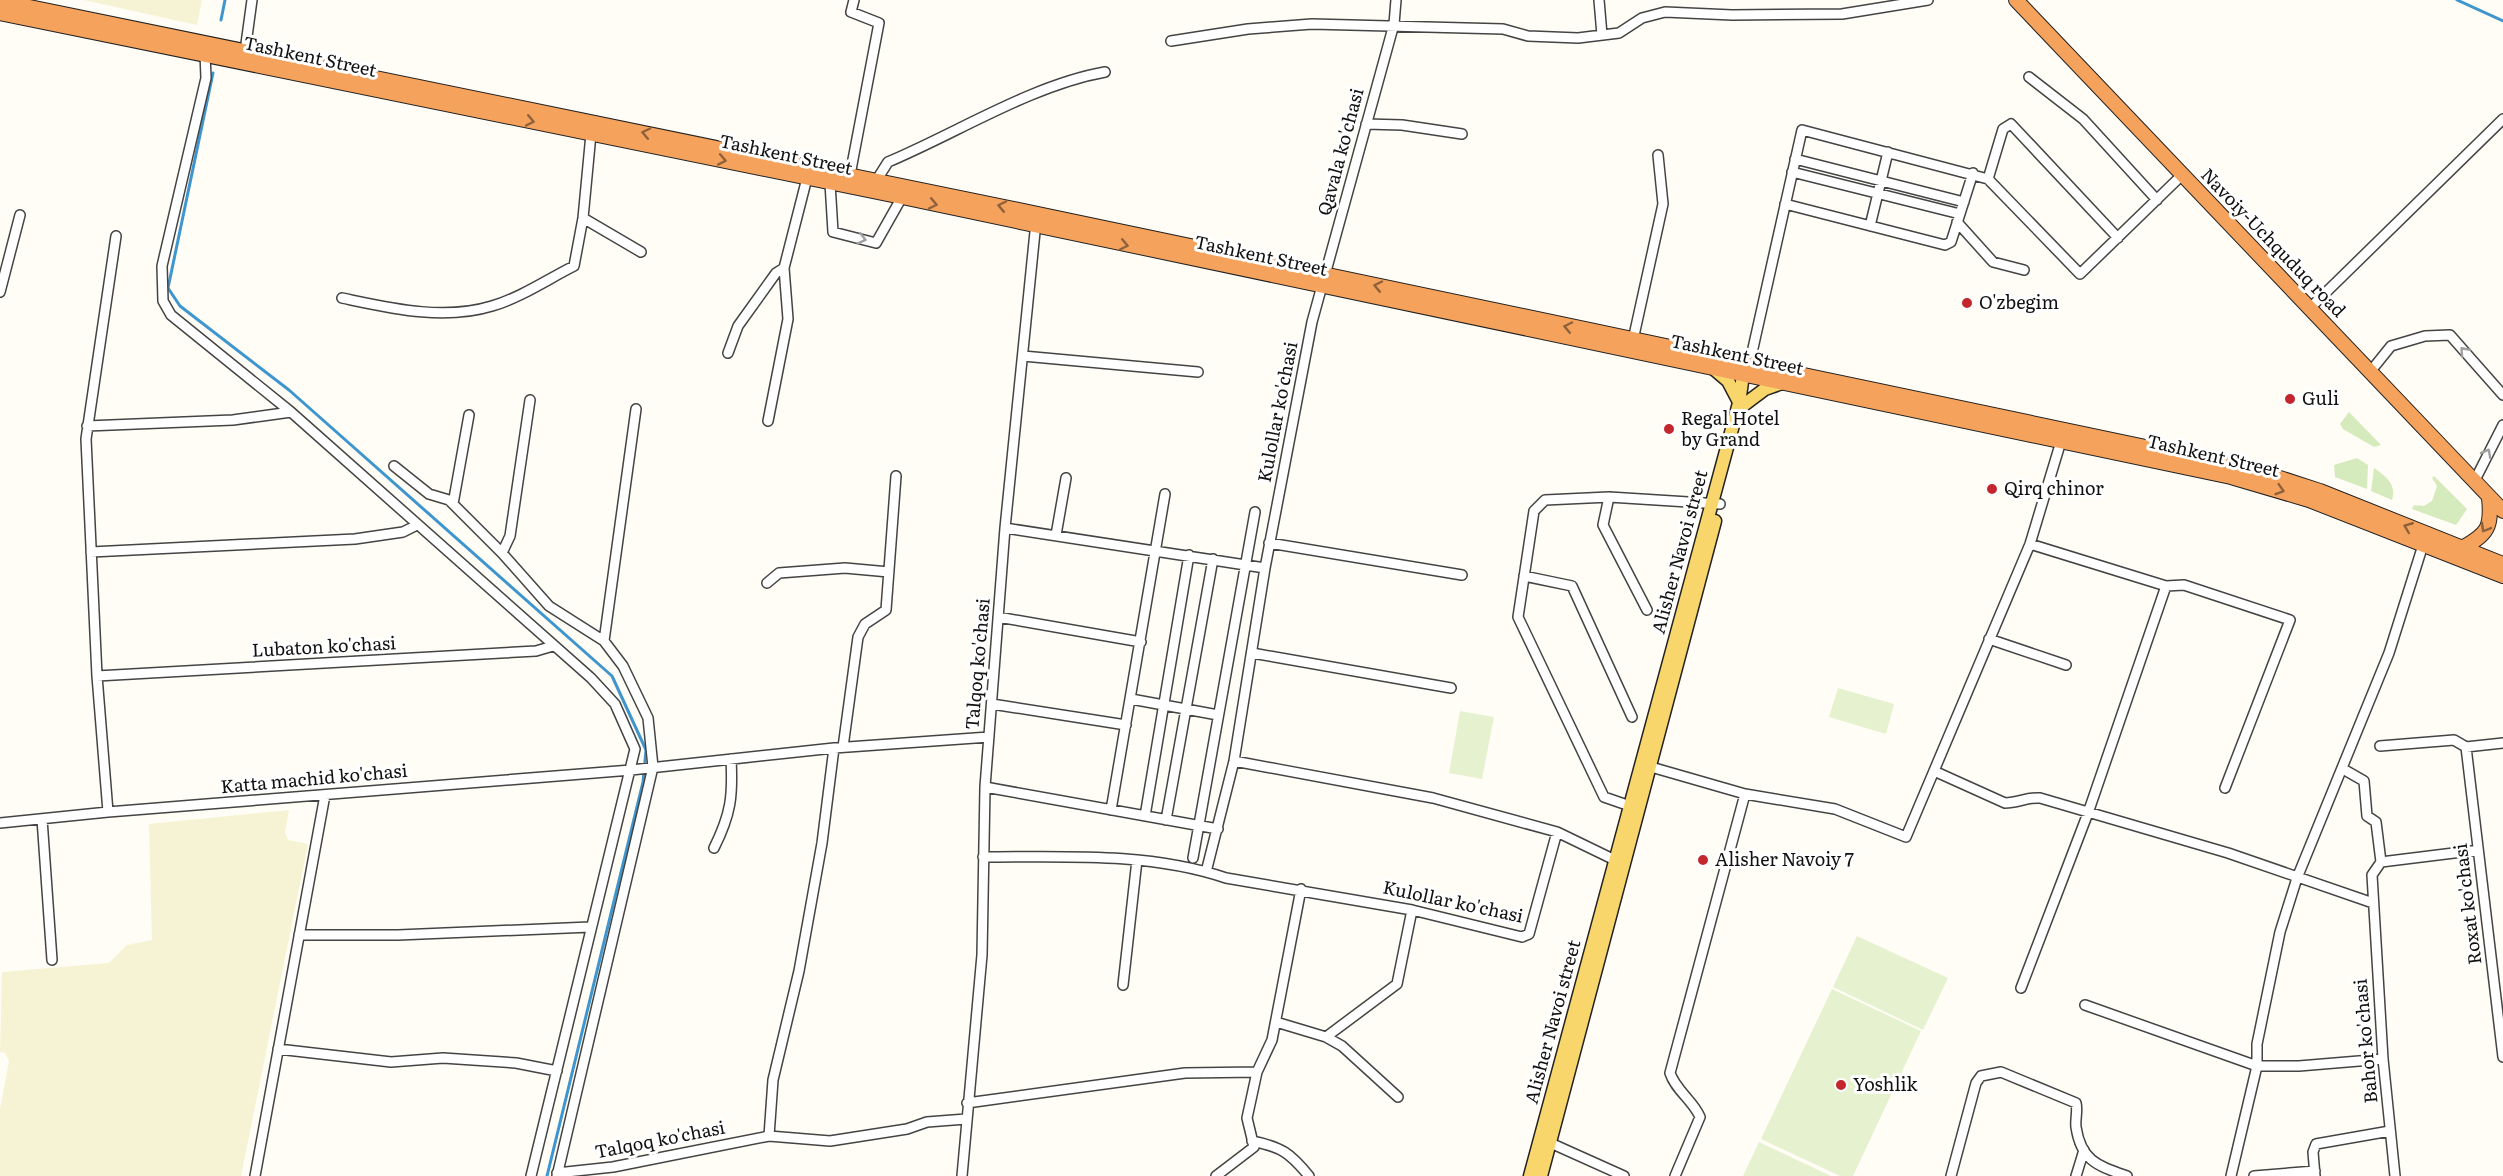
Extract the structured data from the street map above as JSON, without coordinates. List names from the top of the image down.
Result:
{
  "streets": {
    "highway": ["Tashkent Street", "Navoiy-Uchquduq road"],
    "main road": ["Alisher Navoi street"],
    "street": [
      "Qavala ko'chasi",
      "Kulollar ko'chasi",
      "Lubaton ko'chasi",
      "Talqoq ko'chasi",
      "Katta machid ko'chasi",
      "Roxat ko'chasi",
      "Bahor ko'chasi"
    ]
  },
  "crossings": [
    ["Tashkent Street", "Qavala ko'chasi"],
    ["Tashkent Street", "Kulollar ko'chasi"],
    ["Tashkent Street", "Alisher Navoi street"],
    ["Tashkent Street", "Talqoq ko'chasi"],
    ["Qavala ko'chasi", "Kulollar ko'chasi"],
    ["Kulollar ko'chasi", "Talqoq ko'chasi"],
    ["Talqoq ko'chasi", "Katta machid ko'chasi"]
  ],
  "places": [
    "O'zbegim",
    "Guli",
    "Regal Hotel by Grand",
    "Qirq chinor",
    "Alisher Navoiy 7",
    "Yoshlik"
  ]
}
